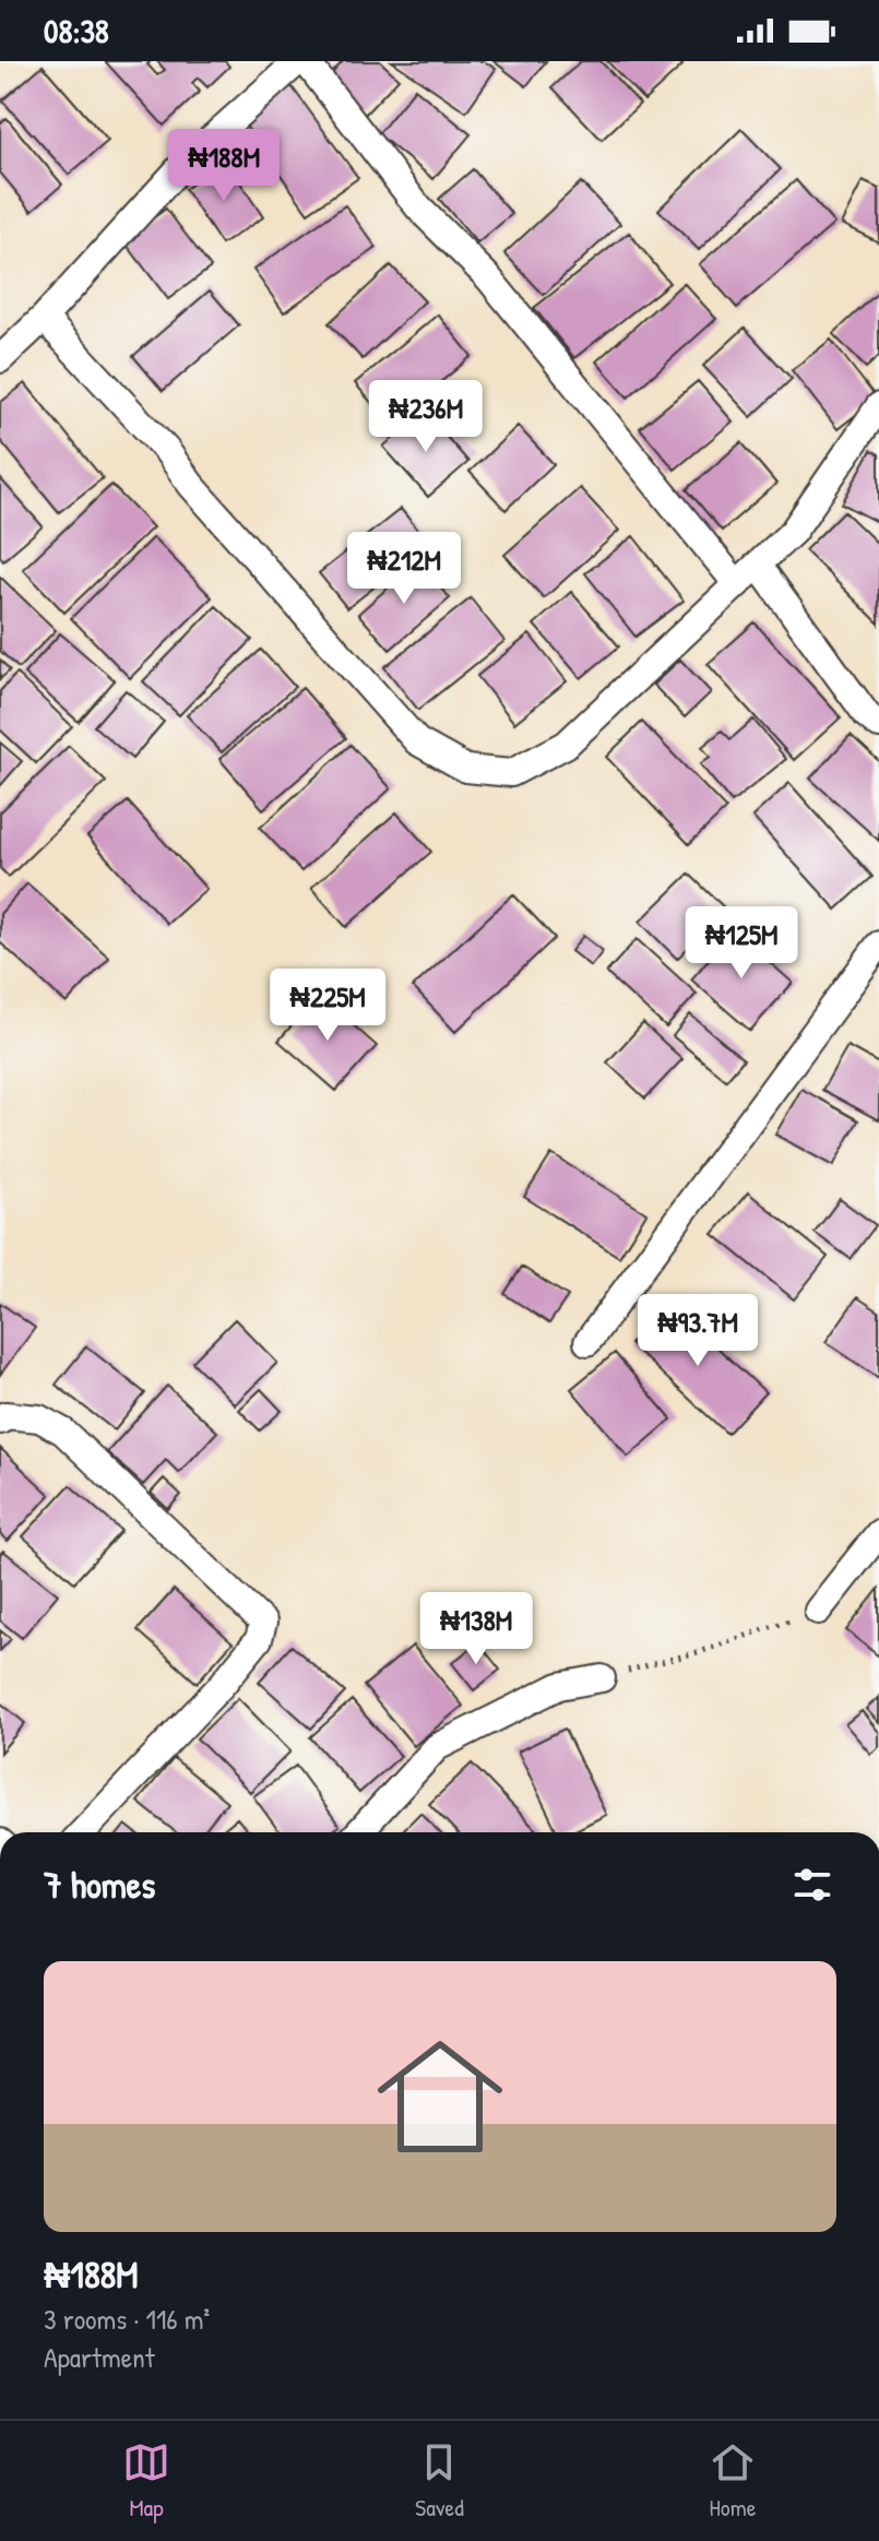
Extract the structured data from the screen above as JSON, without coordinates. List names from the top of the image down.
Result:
{
  "page": {
    "status": "08:38",
    "price": [
      "₦188M",
      "₦236M",
      "₦212M",
      "₦125M",
      "₦225M",
      "₦93.7M",
      "₦138M"
    ],
    "heading": "7 homes",
    "list": [
      {
        "name": "₦188M",
        "note": "3 rooms · 116 m² · Apartment"
      }
    ],
    "tabs": ["Map", "Saved", "Home"]
  }
}
